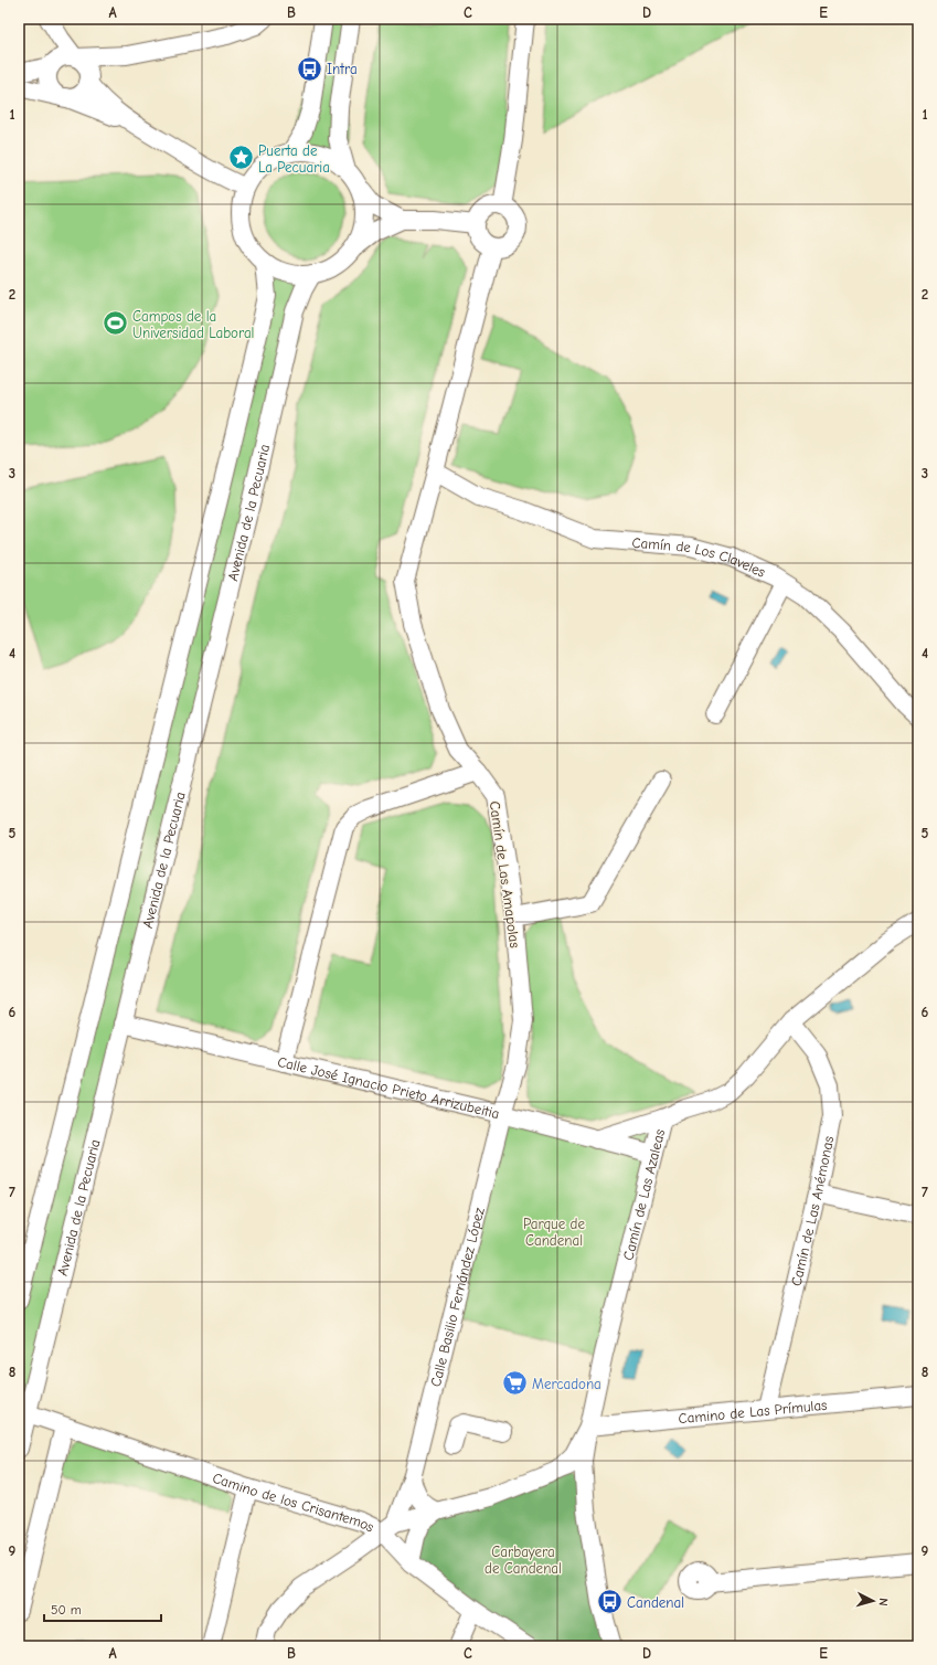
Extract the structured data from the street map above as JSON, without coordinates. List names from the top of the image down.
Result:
{
  "streets": {
    "street": [
      "Avenida de la Pecuaria",
      "Camín de Los Claveles",
      "Camín de Las Amapolas",
      "Calle José Ignacio Prieto Arrizubeitia",
      "Camín de Las Azaleas",
      "Camín de Las Anémonas",
      "Calle Basilio Fernández López",
      "Camino de Las Prímulas",
      "Camino de los Crisantemos"
    ]
  },
  "crossings": [
    ["Avenida de la Pecuaria", "Calle José Ignacio Prieto Arrizubeitia"],
    ["Avenida de la Pecuaria", "Camino de los Crisantemos"],
    ["Camín de Los Claveles", "Camín de Las Amapolas"],
    ["Camín de Las Amapolas", "Calle José Ignacio Prieto Arrizubeitia"],
    ["Camín de Las Amapolas", "Calle Basilio Fernández López"],
    ["Calle José Ignacio Prieto Arrizubeitia", "Camín de Las Azaleas"],
    ["Calle José Ignacio Prieto Arrizubeitia", "Calle Basilio Fernández López"],
    ["Camín de Las Azaleas", "Camín de Las Anémonas"],
    ["Camín de Las Azaleas", "Camino de Las Prímulas"],
    ["Camín de Las Anémonas", "Camino de Las Prímulas"],
    ["Calle Basilio Fernández López", "Camino de los Crisantemos"]
  ],
  "parks": ["Parque de Candenal", "Carbayera de Candenal"],
  "places": {
    "bus stop": ["Intra", "Candenal"],
    "place": ["Puerta de La Pecuaria"],
    "sports": ["Campos de la Universidad Laboral"],
    "supermarket": ["Mercadona"]
  },
  "scale_bar": "50 m",
  "north": "right",
  "grid": {
    "columns": [
      "A",
      "B",
      "C",
      "D",
      "E"
    ],
    "rows": [
      "1",
      "2",
      "3",
      "4",
      "5",
      "6",
      "7",
      "8",
      "9"
    ]
  }
}
